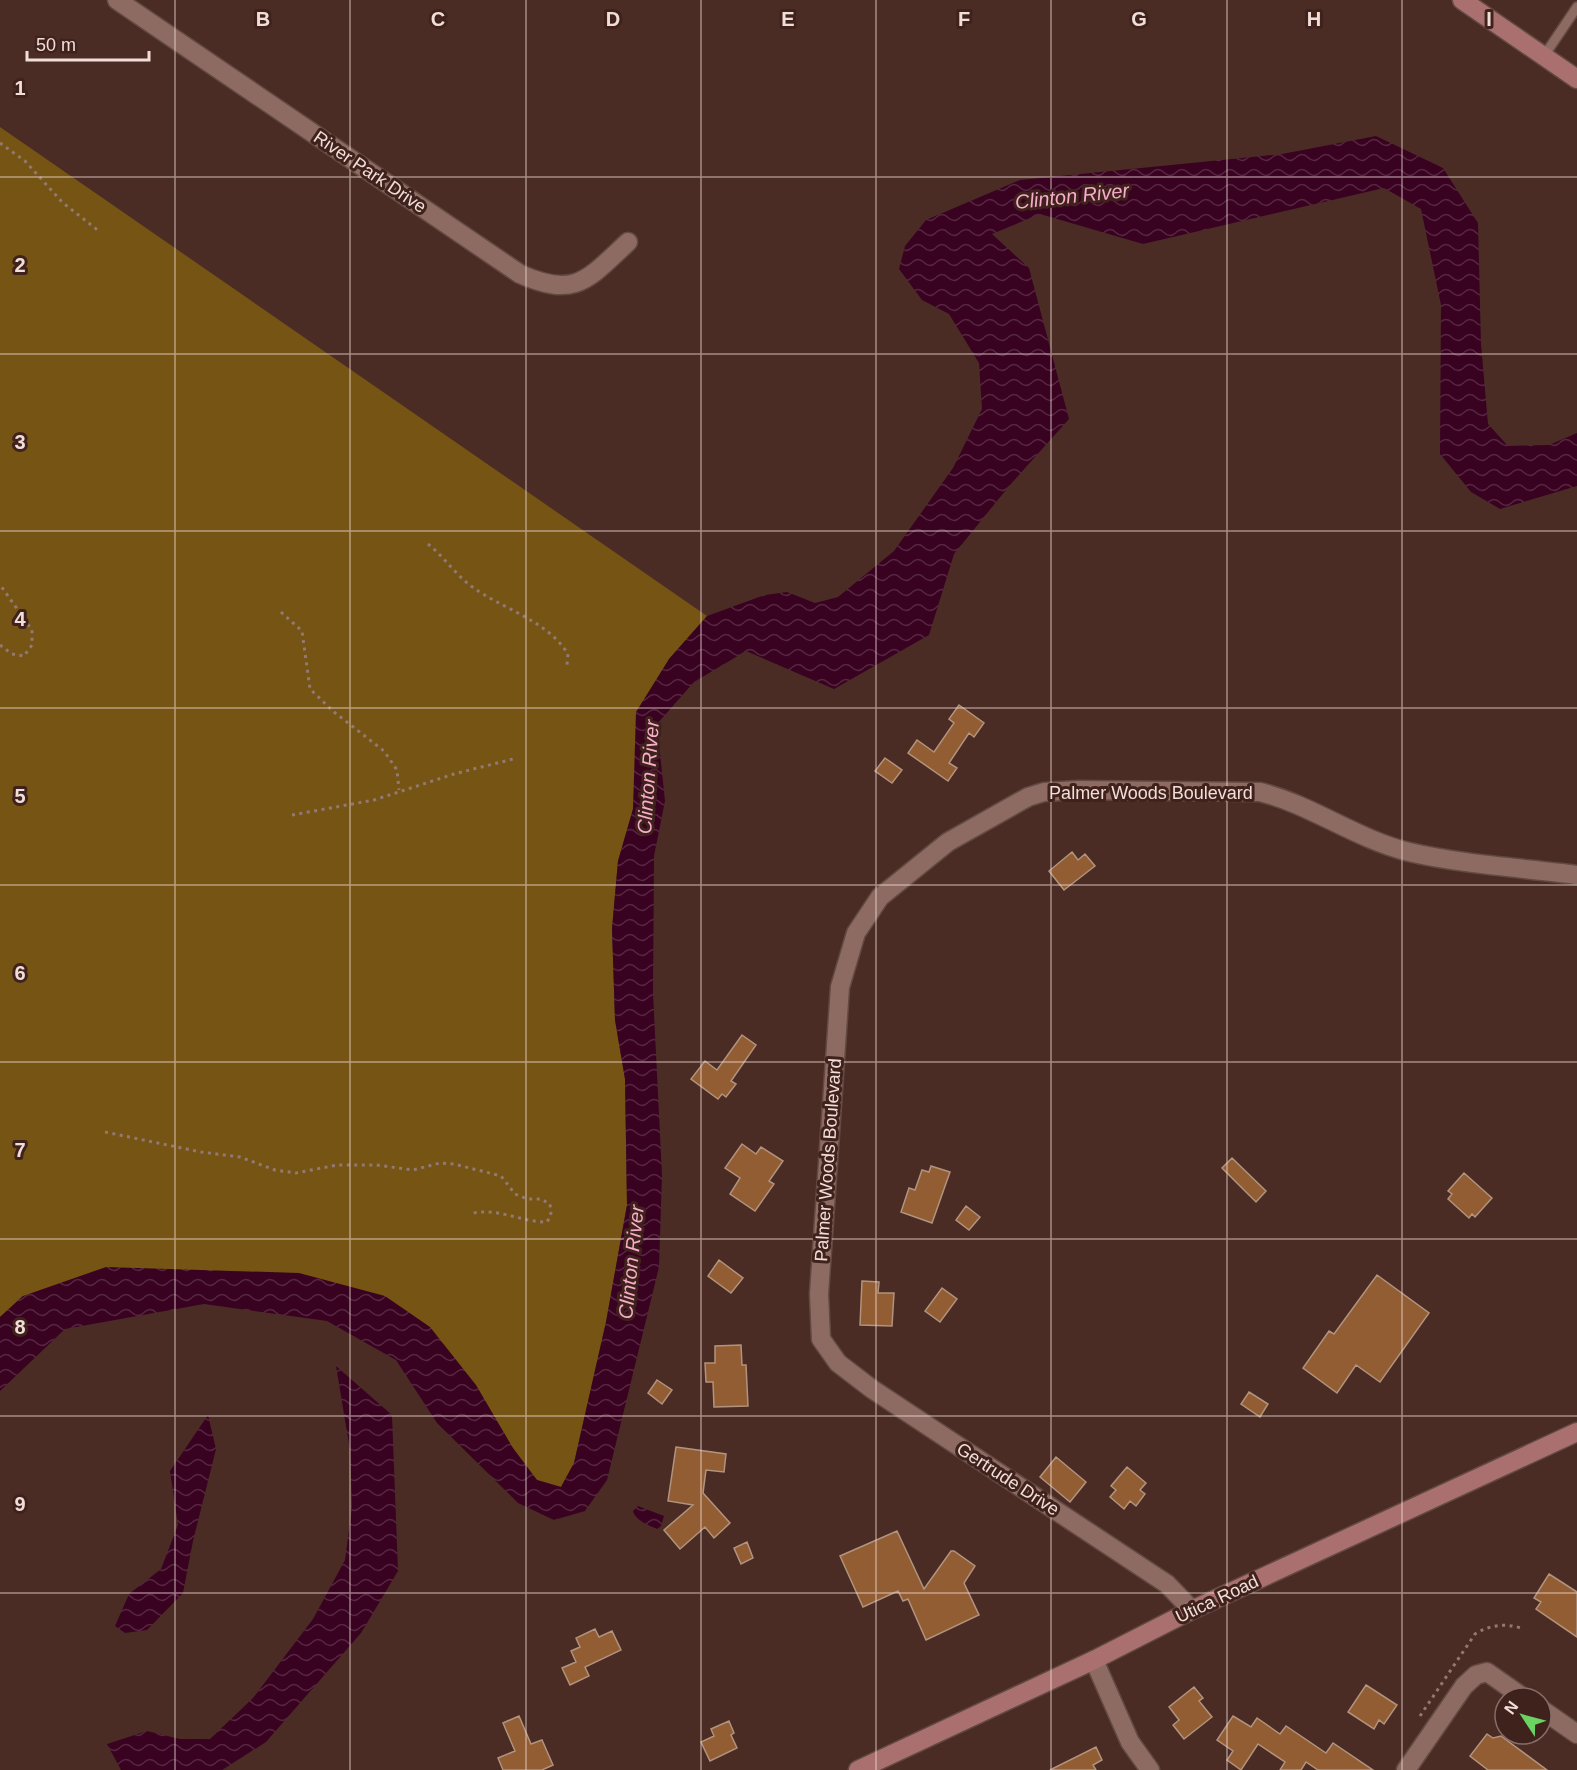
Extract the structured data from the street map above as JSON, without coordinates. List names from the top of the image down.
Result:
{
  "streets": {
    "street": [
      "River Park Drive",
      "Palmer Woods Boulevard",
      "Gertrude Drive",
      "Utica Road"
    ]
  },
  "crossings": [
    ["Palmer Woods Boulevard", "Gertrude Drive"],
    ["Gertrude Drive", "Utica Road"]
  ],
  "water": ["Clinton River"],
  "scale_bar": "50 m",
  "north": "top left",
  "grid": {
    "columns": [
      "B",
      "C",
      "D",
      "E",
      "F",
      "G",
      "H",
      "I"
    ],
    "rows": [
      "1",
      "2",
      "3",
      "4",
      "5",
      "6",
      "7",
      "8",
      "9"
    ]
  }
}
